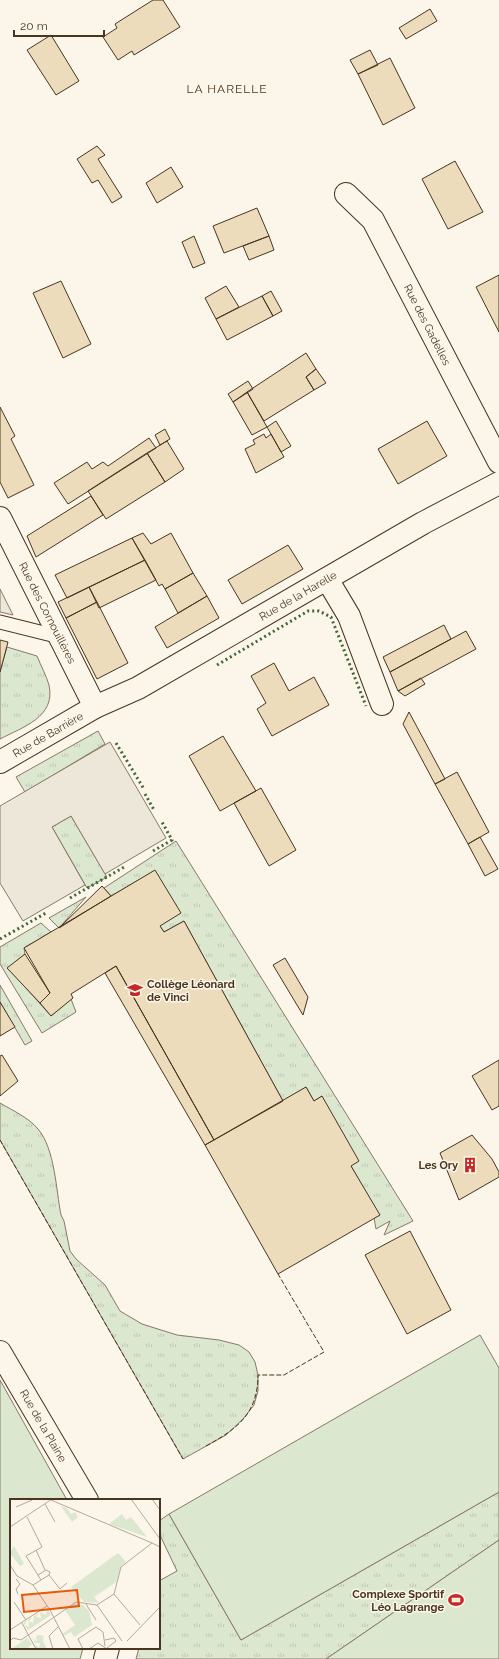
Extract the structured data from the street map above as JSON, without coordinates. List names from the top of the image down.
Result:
{
  "streets": {
    "street": [
      "Rue des Gadelles",
      "Rue de la Harelle",
      "Rue des Cornouillères",
      "Rue de Barrière",
      "Rue de la Plaine"
    ]
  },
  "crossings": [
    ["Rue de la Harelle", "Rue des Cornouillères"],
    ["Rue de la Harelle", "Rue de Barrière"],
    ["Rue des Cornouillères", "Rue de Barrière"]
  ],
  "districts": ["LA HARELLE"],
  "places": {
    "school or university": ["Collège Léonard de Vinci"],
    "building": ["Les Ory"],
    "sports": ["Complexe Sportif Léo Lagrange"]
  },
  "scale_bar": "20 m"
}
